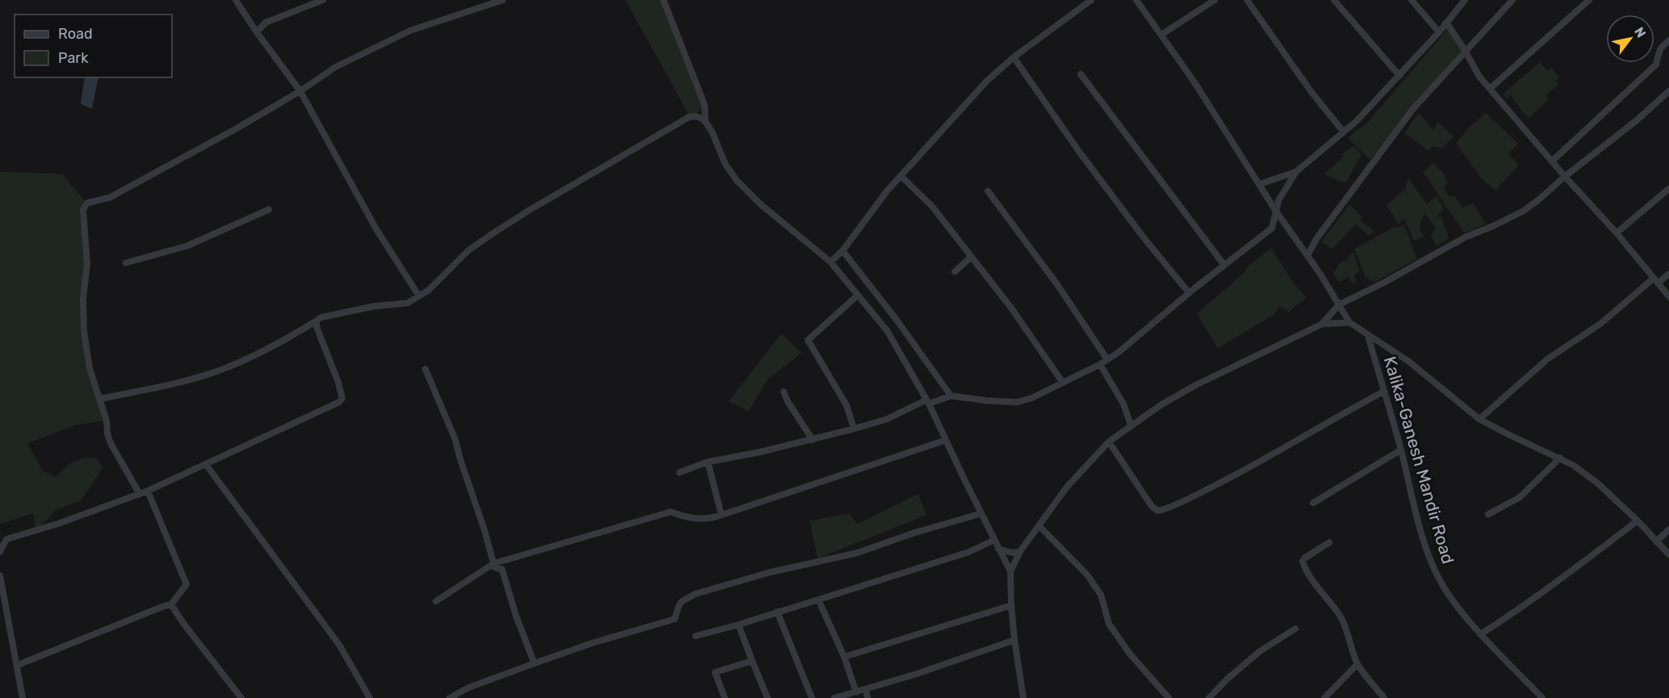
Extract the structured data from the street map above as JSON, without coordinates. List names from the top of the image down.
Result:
{
  "streets": {
    "street": ["Kalika-Ganesh Mandir Road"]
  },
  "legend": ["Road", "Park"],
  "north": "top right"
}
